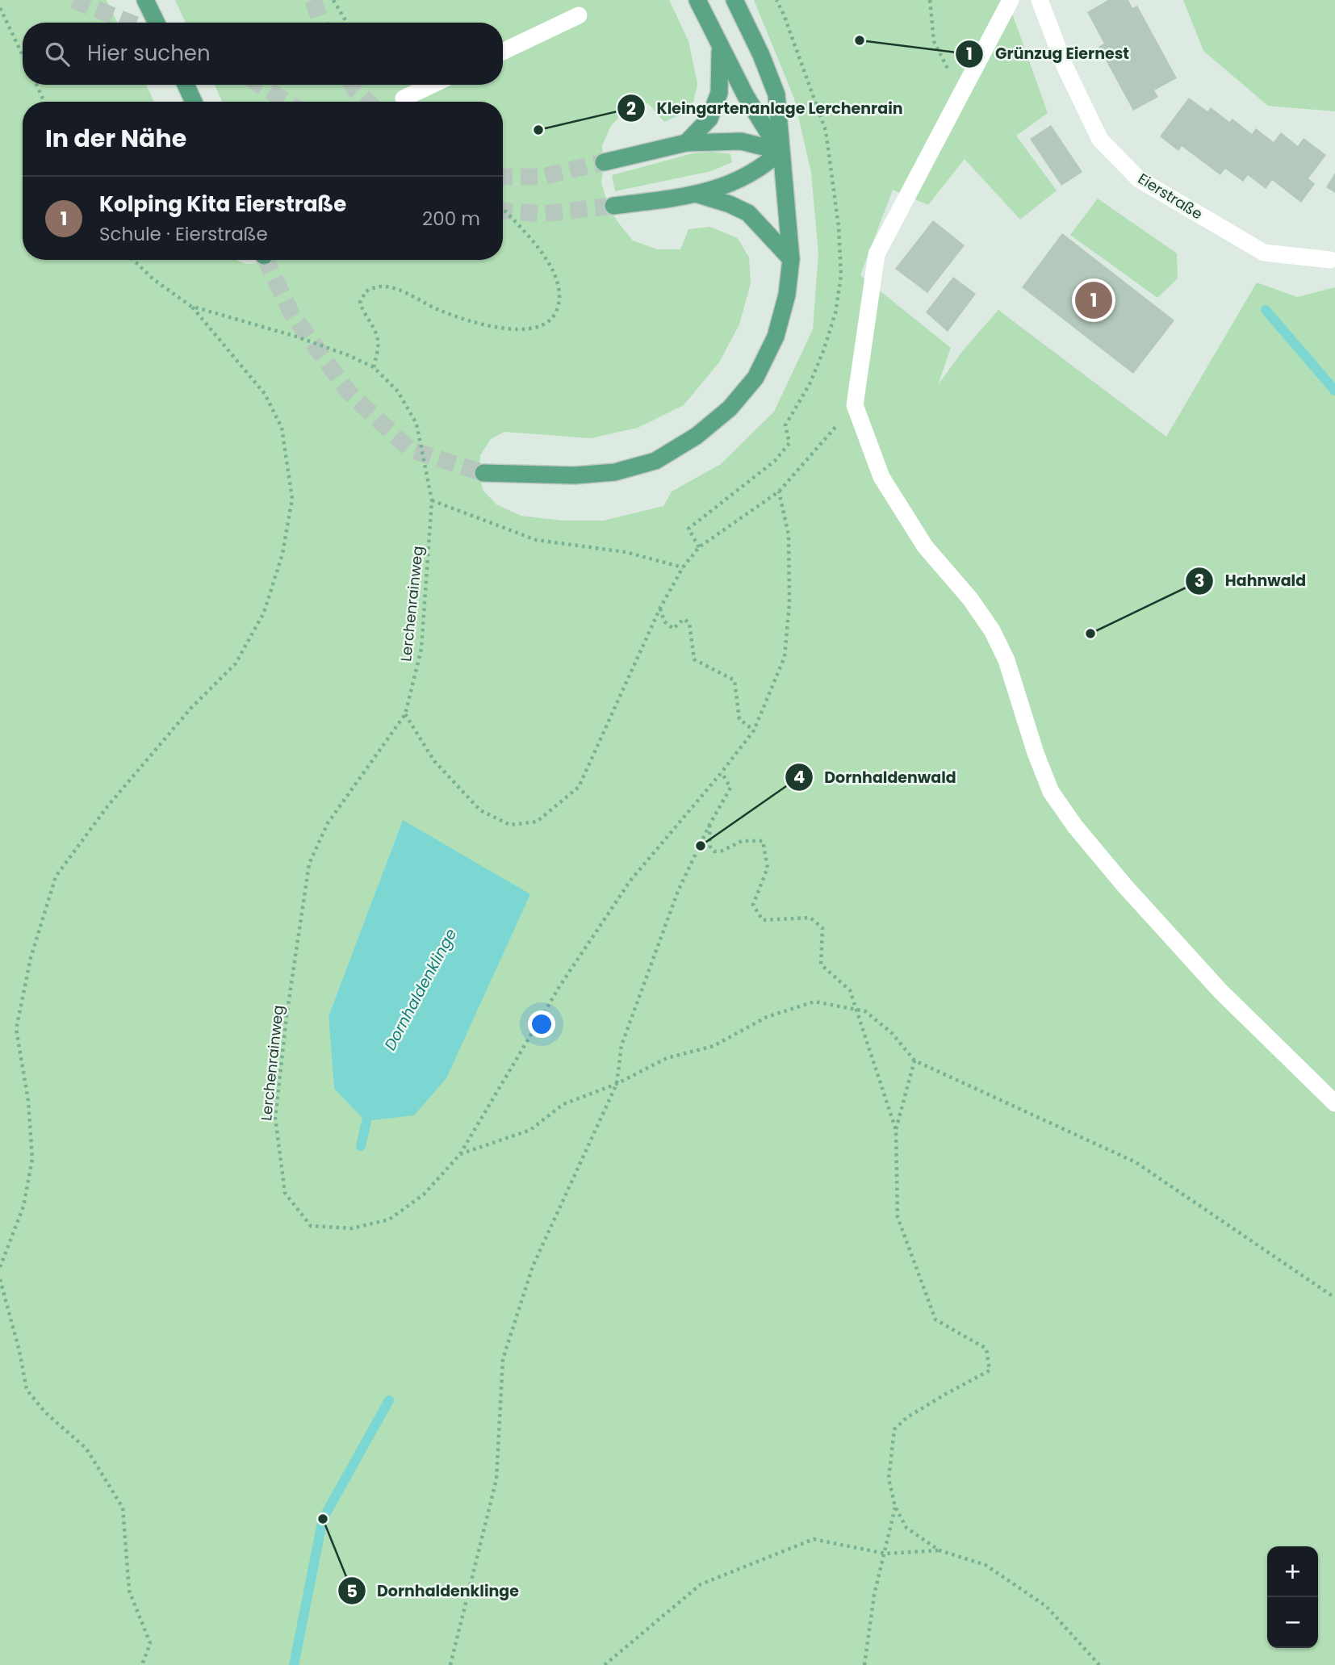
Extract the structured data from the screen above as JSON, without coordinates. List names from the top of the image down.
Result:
{
  "streets": {
    "street": ["Eierstraße"],
    "path": ["Lerchenrainweg"]
  },
  "water": ["Dornhaldenklinge"],
  "places": [
    "Grünzug Eiernest",
    "Kleingartenanlage Lerchenrain",
    "Hahnwald",
    "Dornhaldenwald",
    "Dornhaldenklinge"
  ],
  "page": {
    "search": "Hier suchen",
    "heading": "In der Nähe",
    "list": [
      {
        "mark": "1",
        "name": "Kolping Kita Eierstraße",
        "note": "Schule · Eierstraße",
        "value": "200 m"
      }
    ],
    "pins": "1",
    "map_buttons": ["+", "−"]
  }
}
